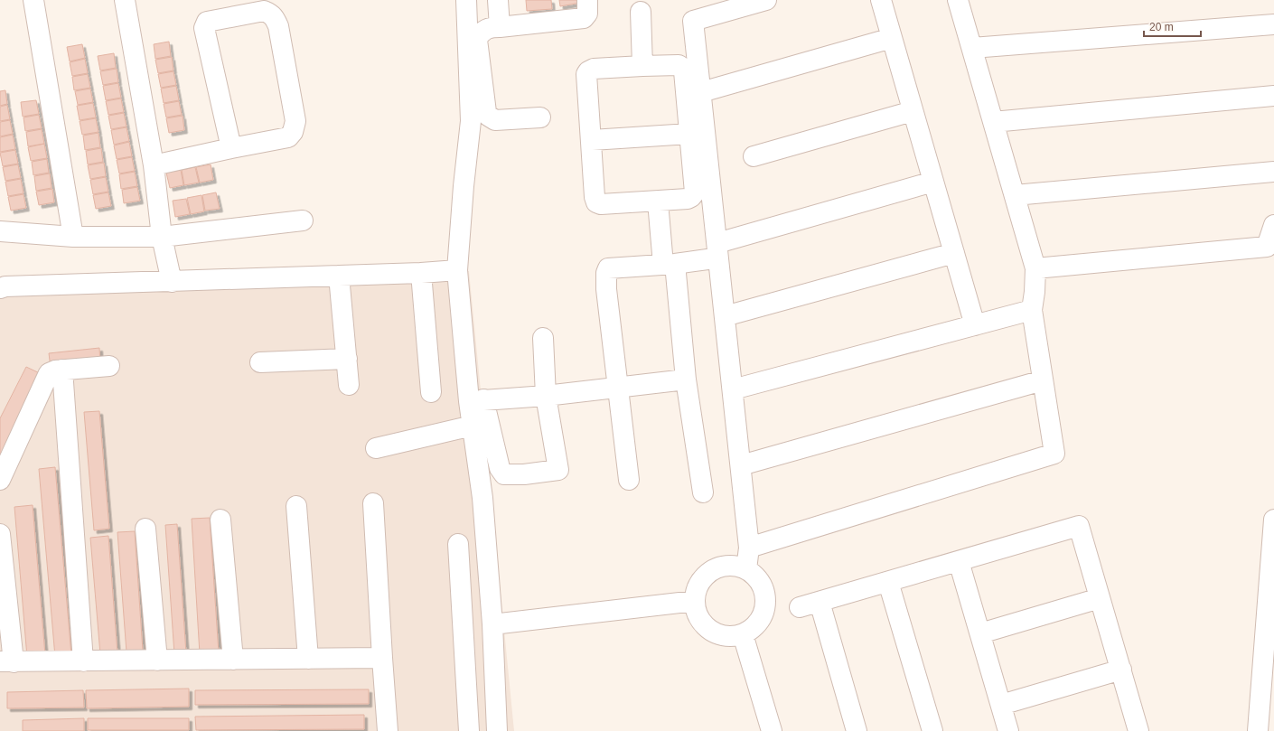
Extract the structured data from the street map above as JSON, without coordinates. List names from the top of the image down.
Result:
{
  "scale_bar": "20 m"
}
